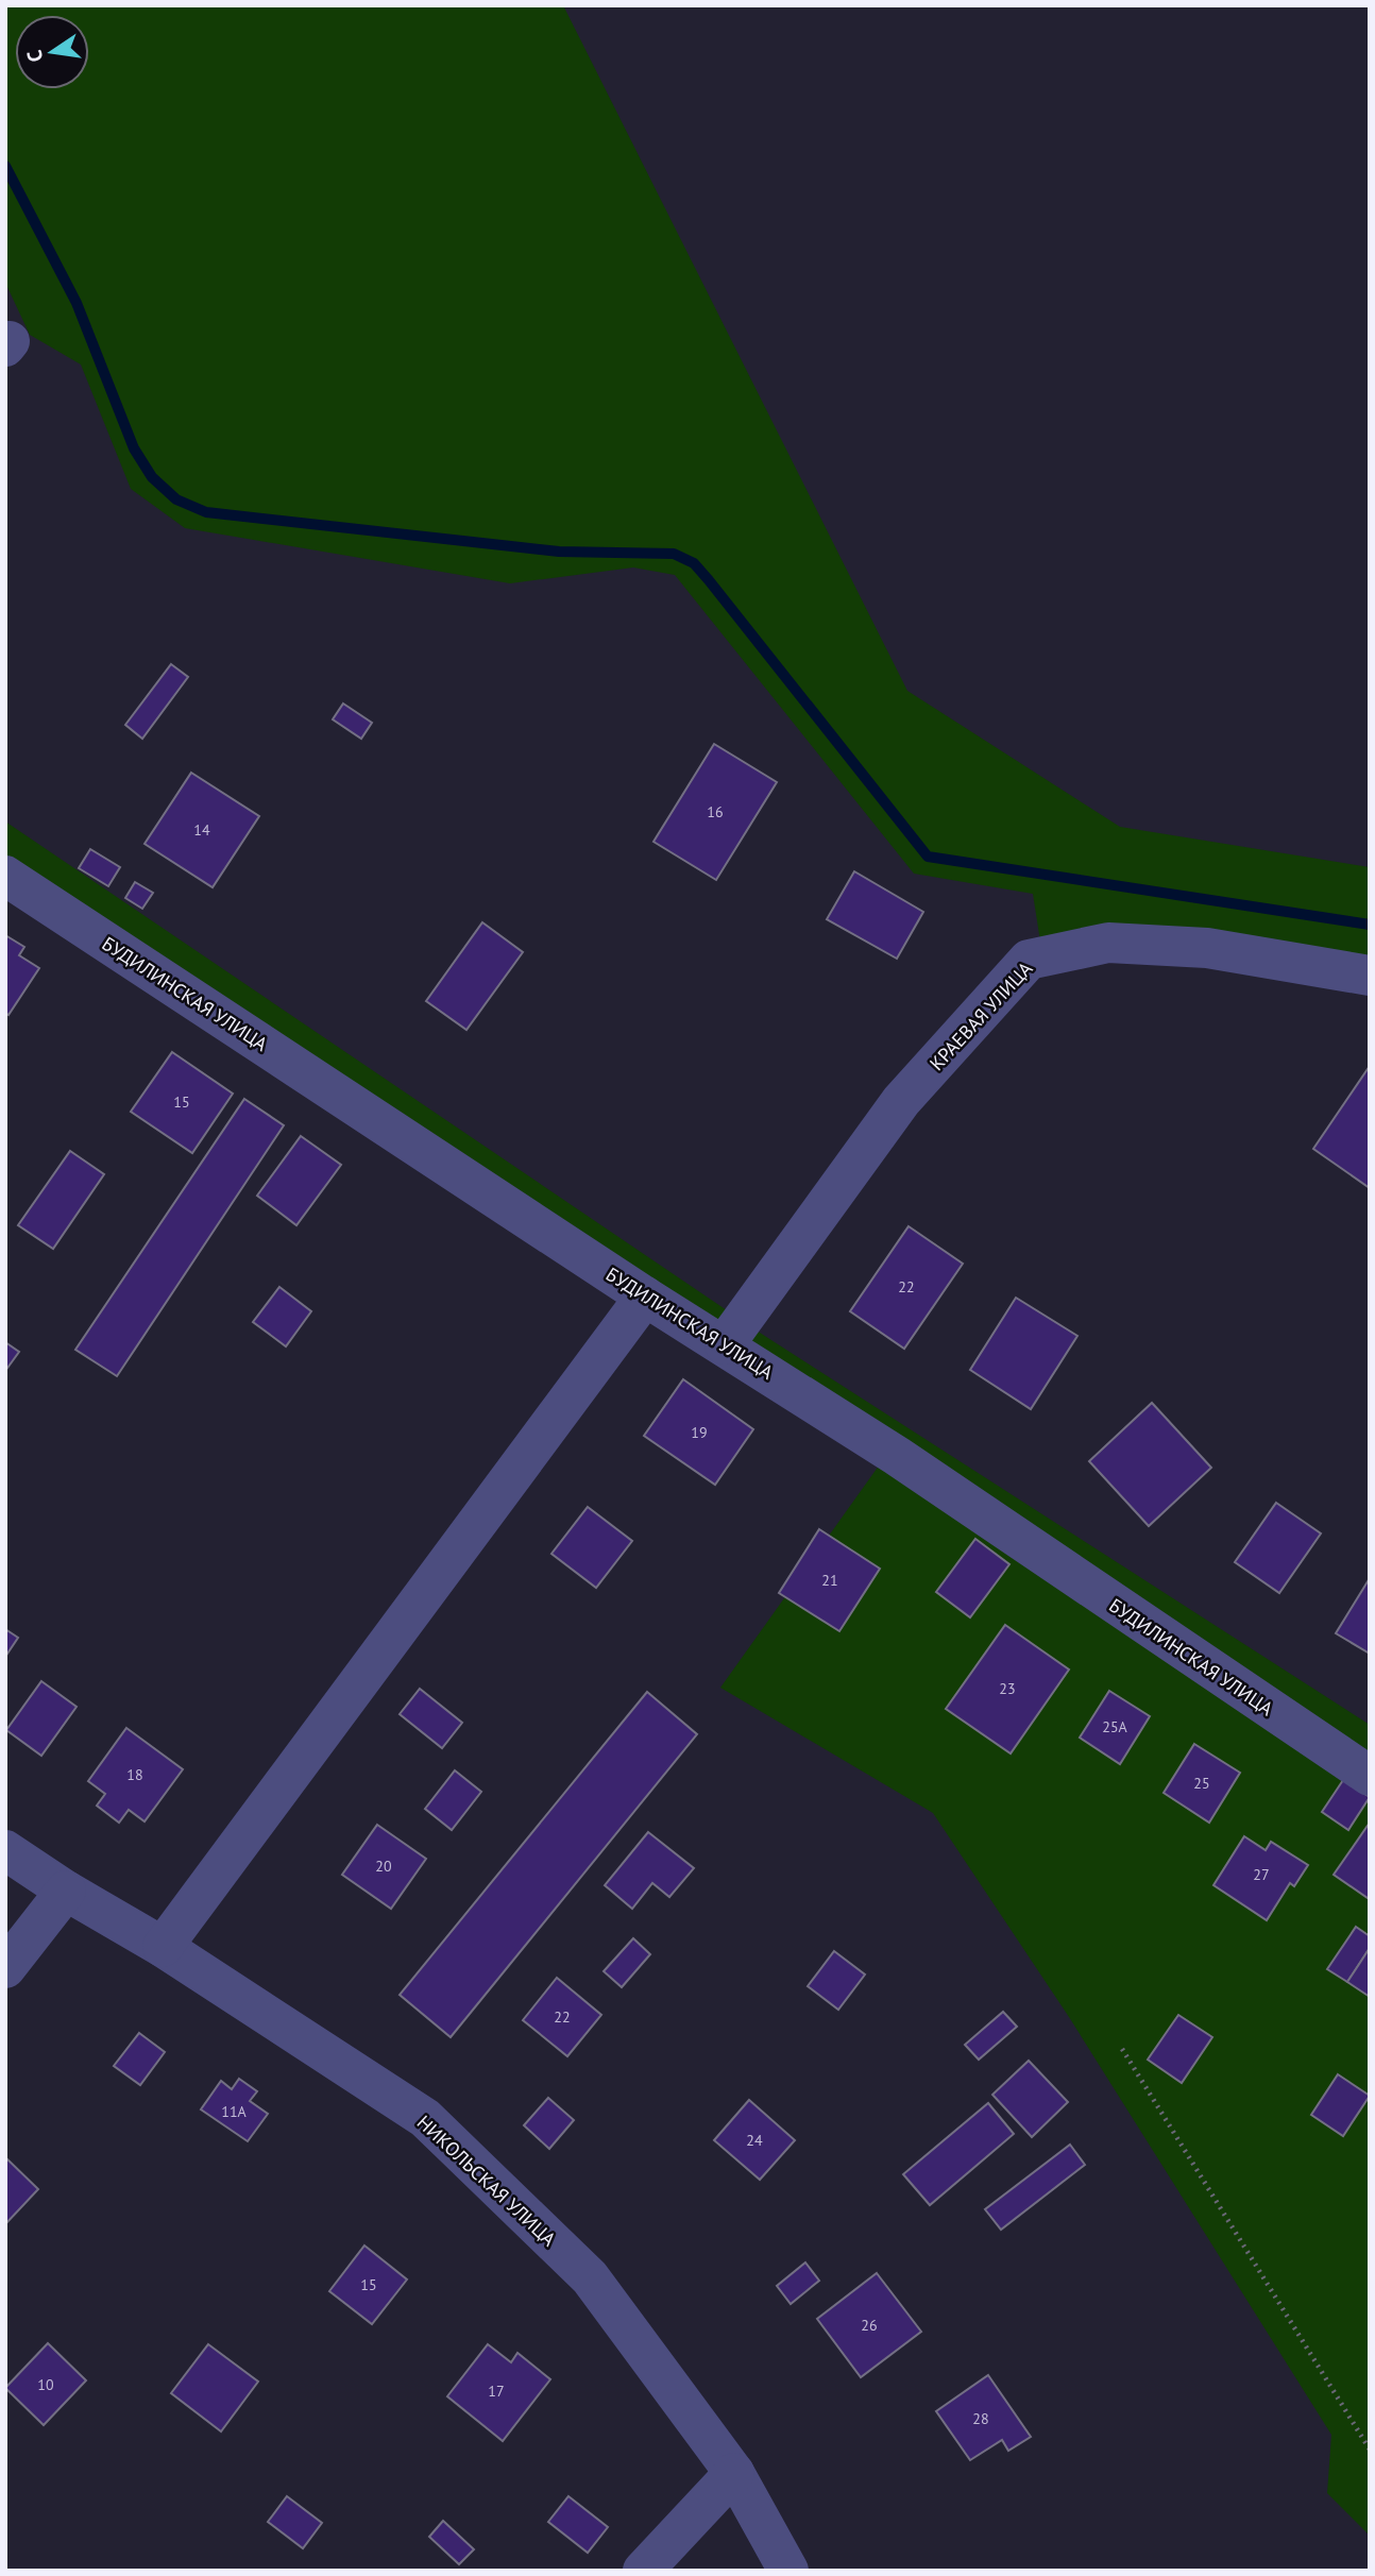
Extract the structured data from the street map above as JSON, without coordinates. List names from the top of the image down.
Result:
{
  "streets": {
    "street": ["БУДИЛИНСКАЯ УЛИЦА", "КРАЕВАЯ УЛИЦА", "НИКОЛЬСКАЯ УЛИЦА"]
  },
  "crossings": [
    ["БУДИЛИНСКАЯ УЛИЦА", "КРАЕВАЯ УЛИЦА"]
  ],
  "house_numbers": [
    "16",
    "14",
    "15",
    "22",
    "19",
    "21",
    "23",
    "25А",
    "18",
    "25",
    "20",
    "27",
    "22",
    "11А",
    "24",
    "15",
    "26",
    "10",
    "17",
    "28"
  ],
  "north": "left"
}
